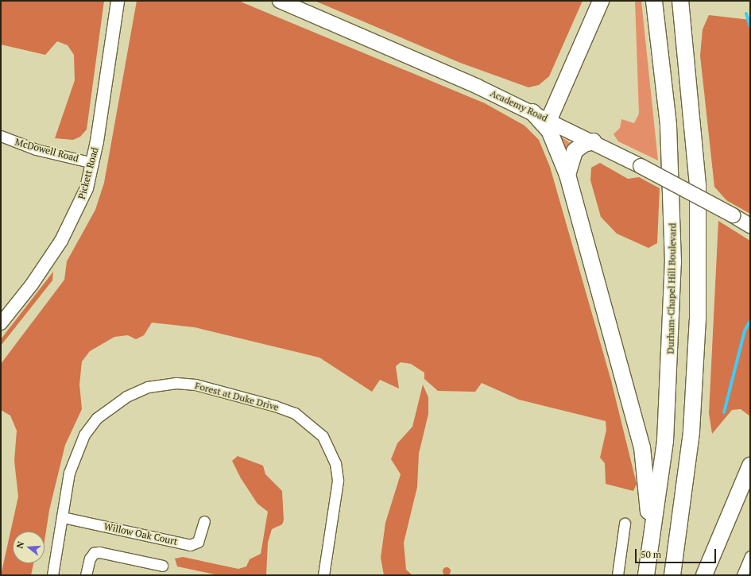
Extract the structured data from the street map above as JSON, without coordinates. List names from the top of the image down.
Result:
{
  "streets": {
    "main road": ["Academy Road", "Durham-Chapel Hill Boulevard"],
    "street": [
      "McDowell Road",
      "Pickett Road",
      "Forest at Duke Drive",
      "Willow Oak Court"
    ]
  },
  "crossings": [
    ["McDowell Road", "Pickett Road"],
    ["Forest at Duke Drive", "Willow Oak Court"]
  ],
  "scale_bar": "50 m",
  "north": "left"
}
